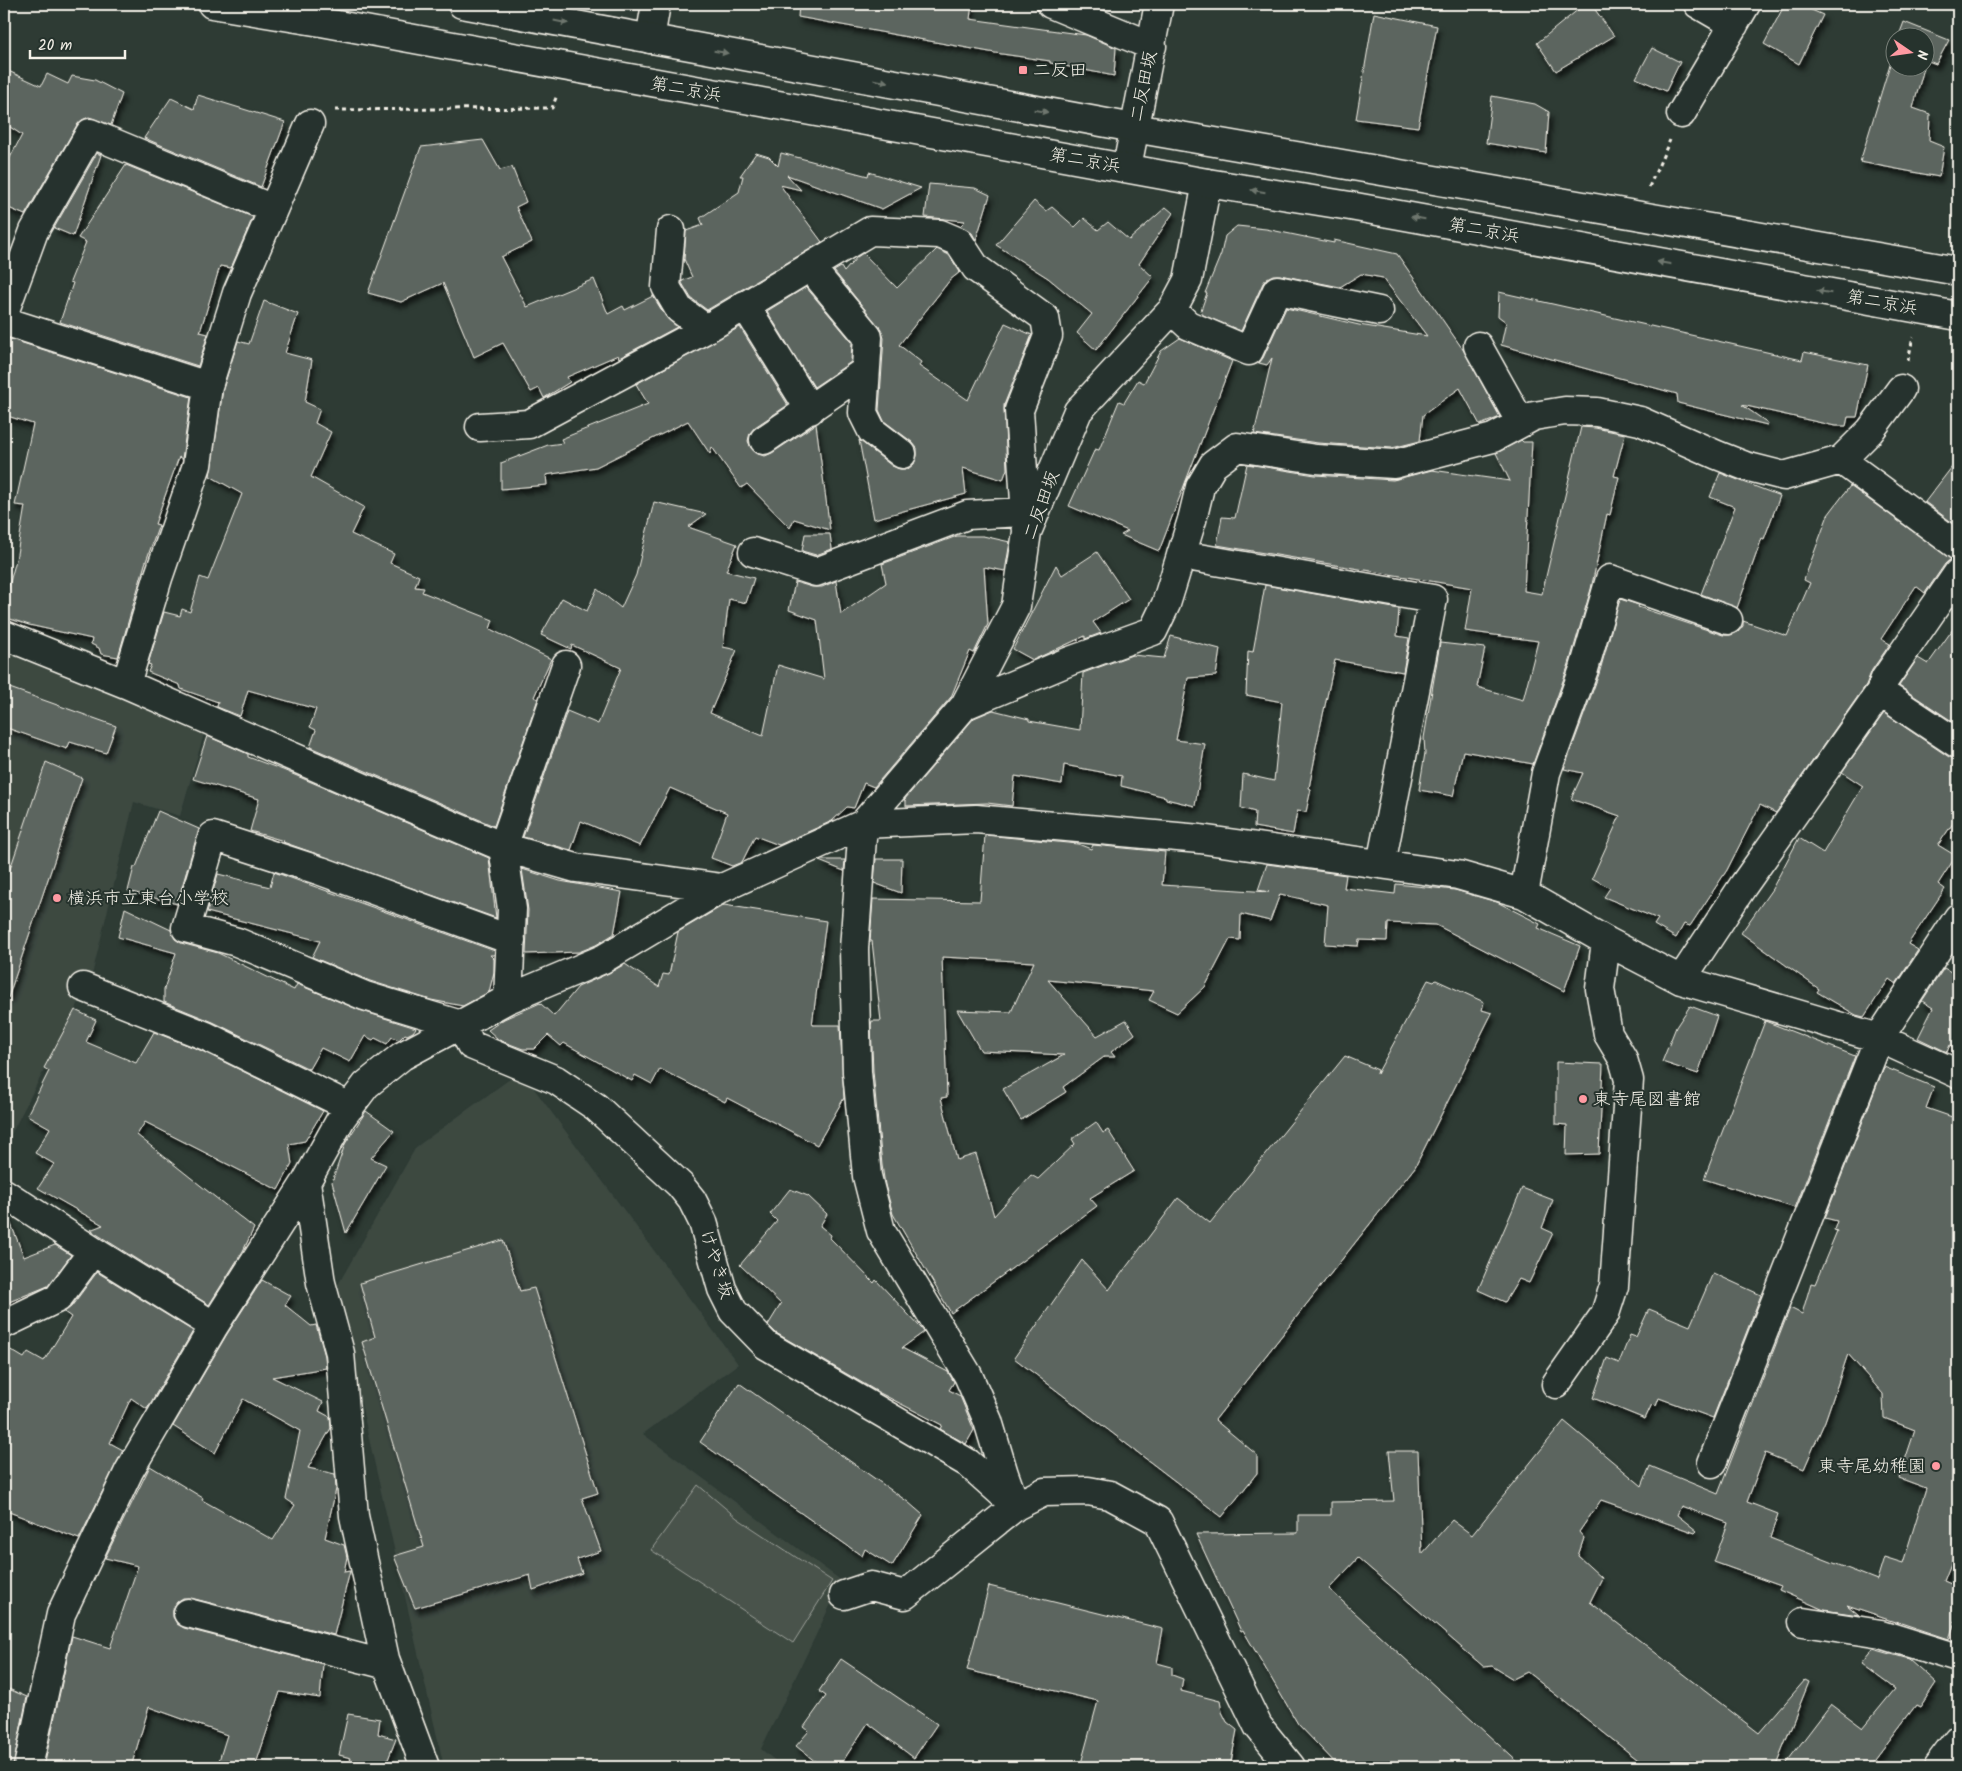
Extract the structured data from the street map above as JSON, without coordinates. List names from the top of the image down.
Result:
{
  "streets": {
    "main road": ["二反田坂", "第二京浜", "けやき坂"]
  },
  "crossings": [
    ["二反田坂", "第二京浜"]
  ],
  "places": {
    "transit": ["二反田"],
    "other": ["横浜市立東台小学校", "東寺尾図書館", "東寺尾幼稚園"]
  },
  "scale_bar": "20 m",
  "north": "right"
}
